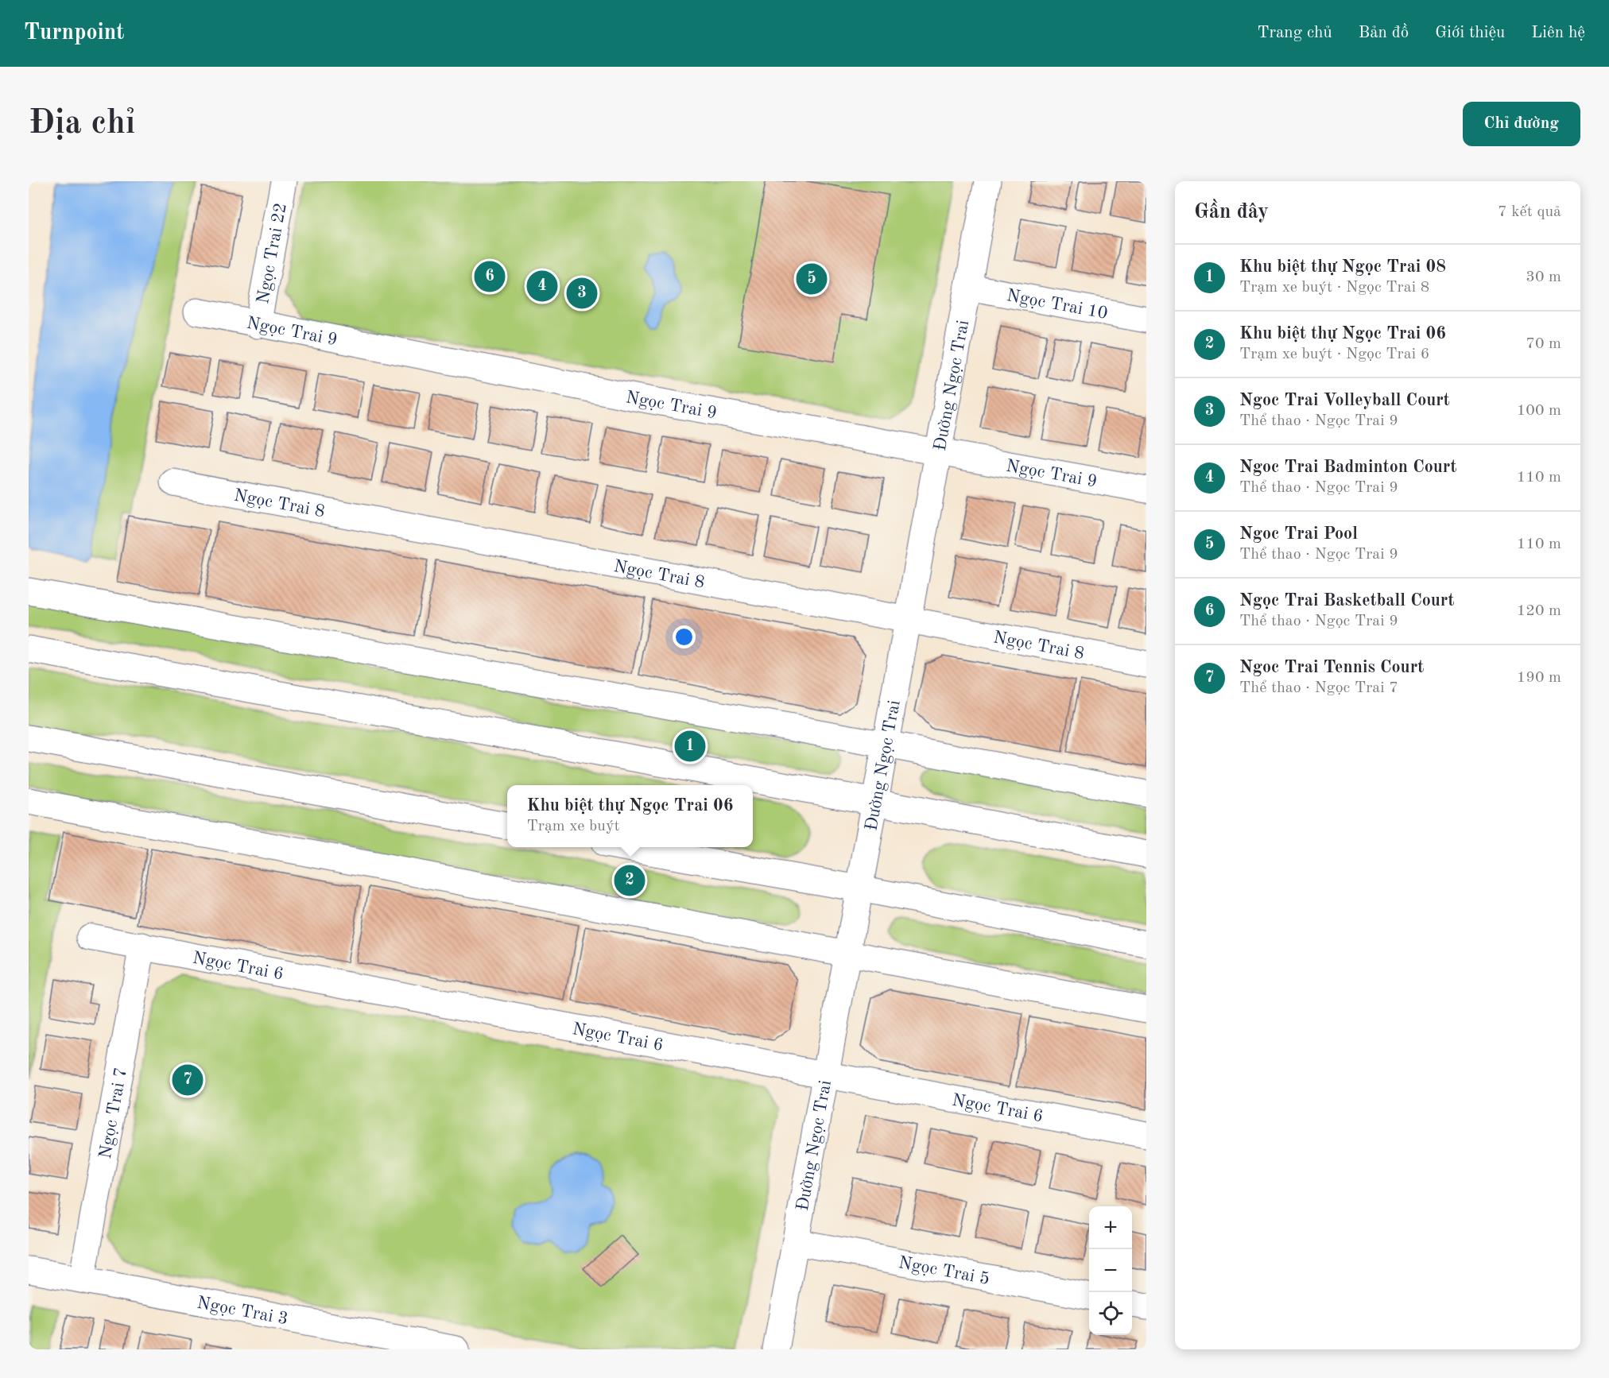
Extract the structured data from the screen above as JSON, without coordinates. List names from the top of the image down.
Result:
{
  "streets": {
    "street": [
      "Ngọc Trai 22",
      "Ngọc Trai 10",
      "Ngọc Trai 9",
      "Đường Ngọc Trai",
      "Ngọc Trai 8",
      "Ngọc Trai 6",
      "Ngọc Trai 7",
      "Ngọc Trai 5",
      "Ngọc Trai 3"
    ]
  },
  "crossings": [
    ["Ngọc Trai 22", "Ngọc Trai 9"],
    ["Ngọc Trai 10", "Đường Ngọc Trai"],
    ["Ngọc Trai 9", "Đường Ngọc Trai"],
    ["Đường Ngọc Trai", "Ngọc Trai 8"],
    ["Đường Ngọc Trai", "Ngọc Trai 6"],
    ["Đường Ngọc Trai", "Ngọc Trai 5"],
    ["Ngọc Trai 6", "Ngọc Trai 7"],
    ["Ngọc Trai 7", "Ngọc Trai 3"]
  ],
  "page": {
    "header": "Turnpoint",
    "nav": [
      "Trang chủ",
      "Bản đồ",
      "Giới thiệu",
      "Liên hệ"
    ],
    "buttons": "Chỉ đường",
    "title": "Địa chỉ",
    "heading": ["Gần đây", "7 kết quả"],
    "list": [
      {
        "mark": "1",
        "name": "Khu biệt thự Ngọc Trai 08",
        "note": "Trạm xe buýt · Ngọc Trai 8",
        "value": "30 m"
      },
      {
        "mark": "2",
        "name": "Khu biệt thự Ngọc Trai 06",
        "note": "Trạm xe buýt · Ngọc Trai 6",
        "value": "70 m"
      },
      {
        "mark": "3",
        "name": "Ngoc Trai Volleyball Court",
        "note": "Thể thao · Ngọc Trai 9",
        "value": "100 m"
      },
      {
        "mark": "4",
        "name": "Ngoc Trai Badminton Court",
        "note": "Thể thao · Ngọc Trai 9",
        "value": "110 m"
      },
      {
        "mark": "5",
        "name": "Ngoc Trai Pool",
        "note": "Thể thao · Ngọc Trai 9",
        "value": "110 m"
      },
      {
        "mark": "6",
        "name": "Ngọc Trai Basketball Court",
        "note": "Thể thao · Ngọc Trai 9",
        "value": "120 m"
      },
      {
        "mark": "7",
        "name": "Ngoc Trai Tennis Court",
        "note": "Thể thao · Ngọc Trai 7",
        "value": "190 m"
      }
    ],
    "pins": [
      "6",
      "5",
      "4",
      "3",
      "1",
      "2",
      "7"
    ],
    "popup": ["Khu biệt thự Ngọc Trai 06", "Trạm xe buýt"],
    "map_buttons": ["+", "−"]
  }
}
